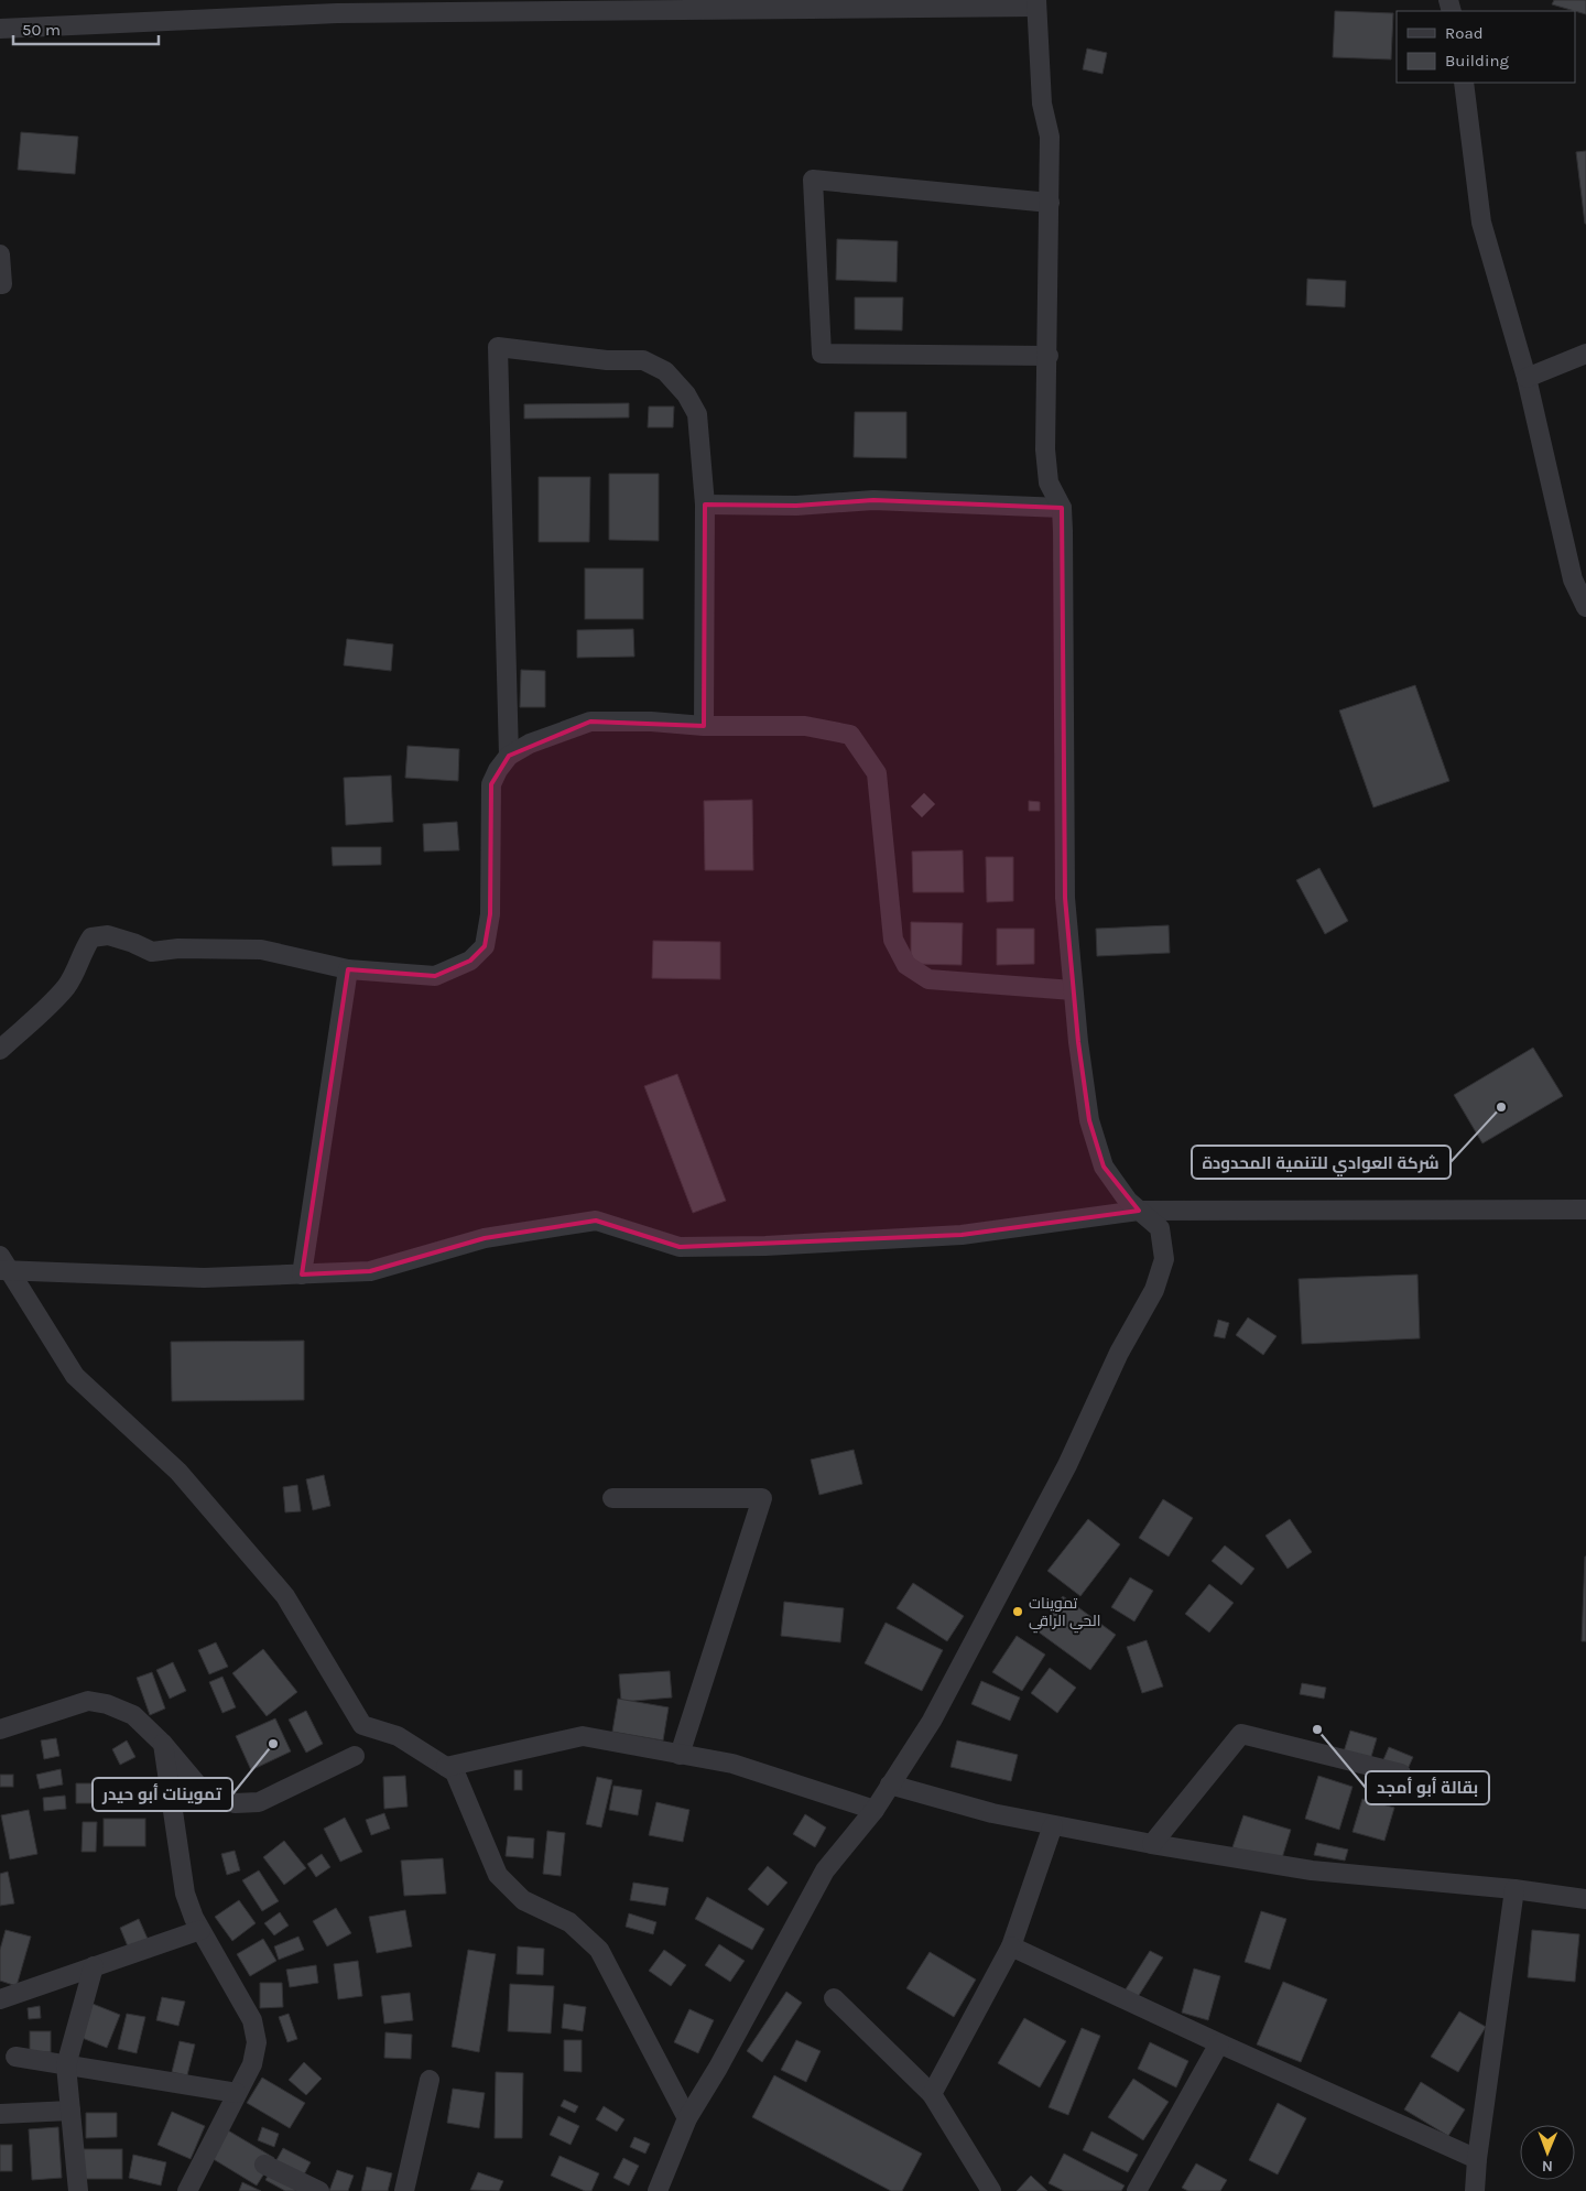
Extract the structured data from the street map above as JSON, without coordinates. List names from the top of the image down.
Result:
{
  "places": [
    "شركة العوادي للتنمية المحدودة",
    "تموينات الحي الراقي",
    "بقالة أبو أمجد",
    "تموينات أبو حيدر"
  ],
  "legend": ["Road", "Building"],
  "scale_bar": "50 m",
  "north": "bottom"
}
